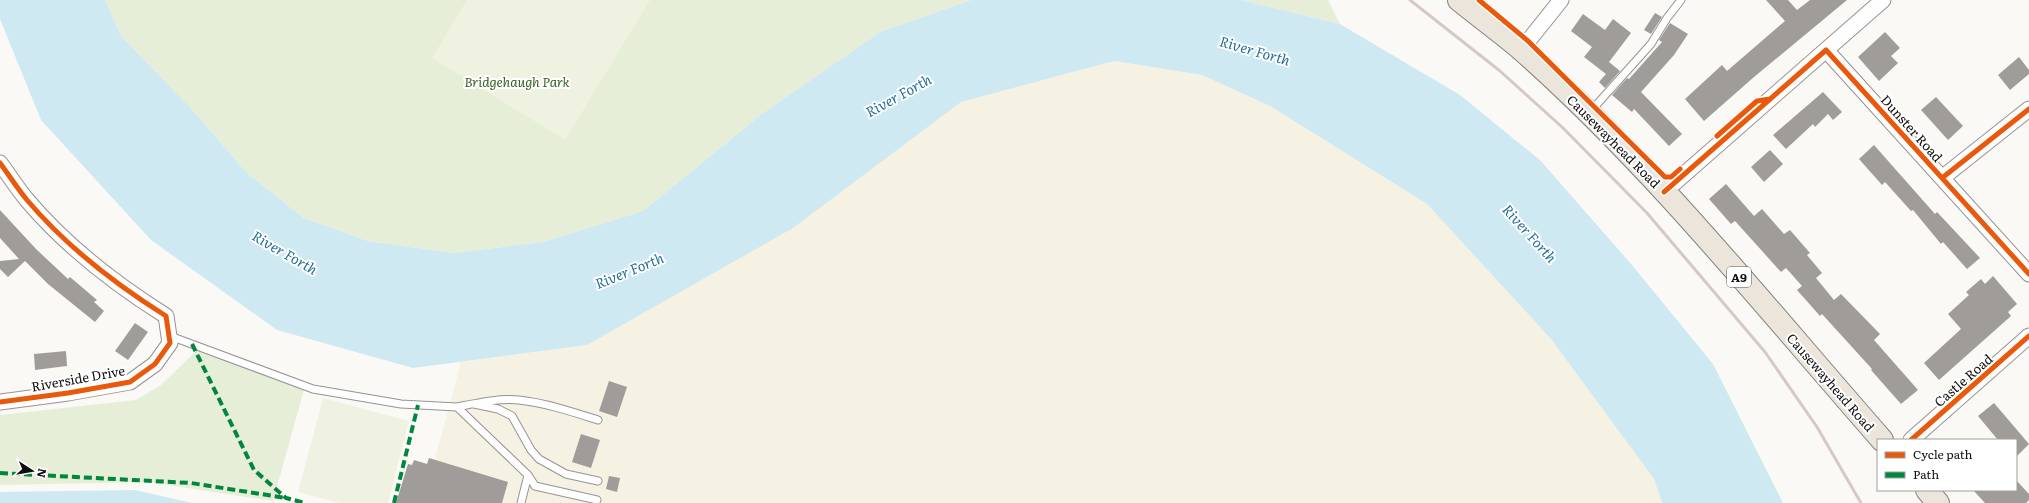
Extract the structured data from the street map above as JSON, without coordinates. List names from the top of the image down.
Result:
{
  "streets": {
    "main road": ["Causewayhead Road", "A9"],
    "street": ["Dunster Road", "Riverside Drive", "Castle Road"]
  },
  "water": ["River Forth"],
  "parks": ["Bridgehaugh Park"],
  "legend": ["Cycle path", "Path"],
  "north": "right"
}
